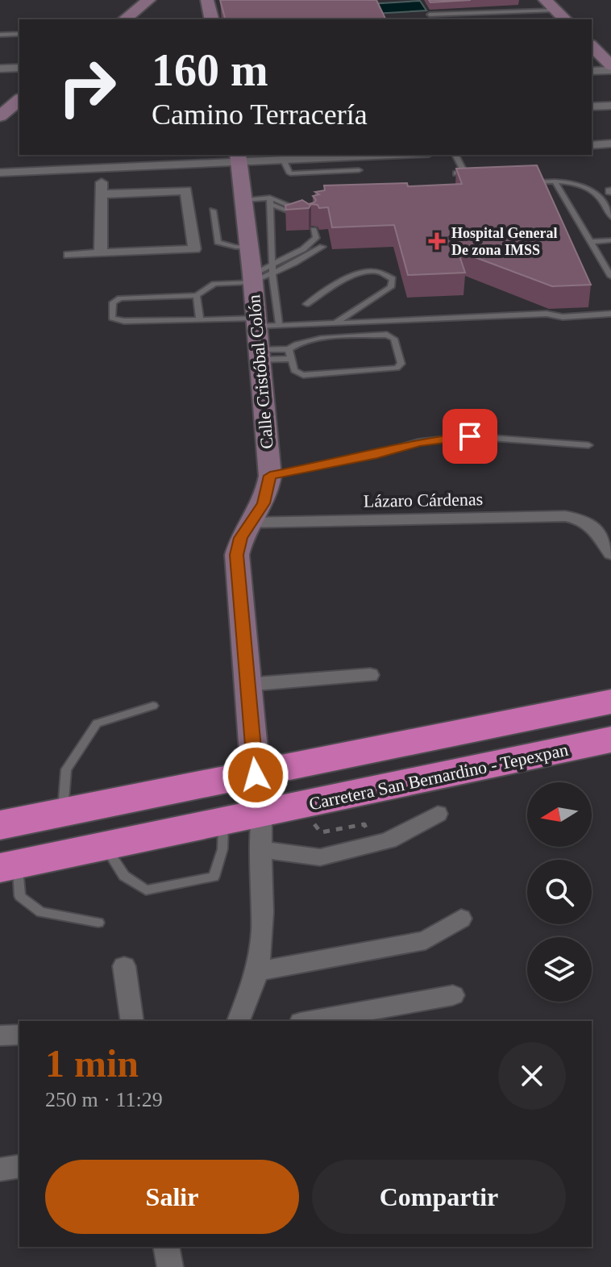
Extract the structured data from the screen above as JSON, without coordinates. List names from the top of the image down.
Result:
{
  "streets": {
    "highway": ["Carretera San Bernardino - Tepexpan"],
    "street": ["Calle Cristóbal Colón", "Lázaro Cárdenas"]
  },
  "crossings": [
    ["Calle Cristóbal Colón", "Lázaro Cárdenas"]
  ],
  "places": {
    "health": ["Hospital General De zona IMSS"]
  },
  "north": "left",
  "page": {
    "turn": ["160 m", "Camino Terracería"],
    "heading": ["1 min", "250 m · 11:29"],
    "buttons": ["Salir", "Compartir"]
  }
}
